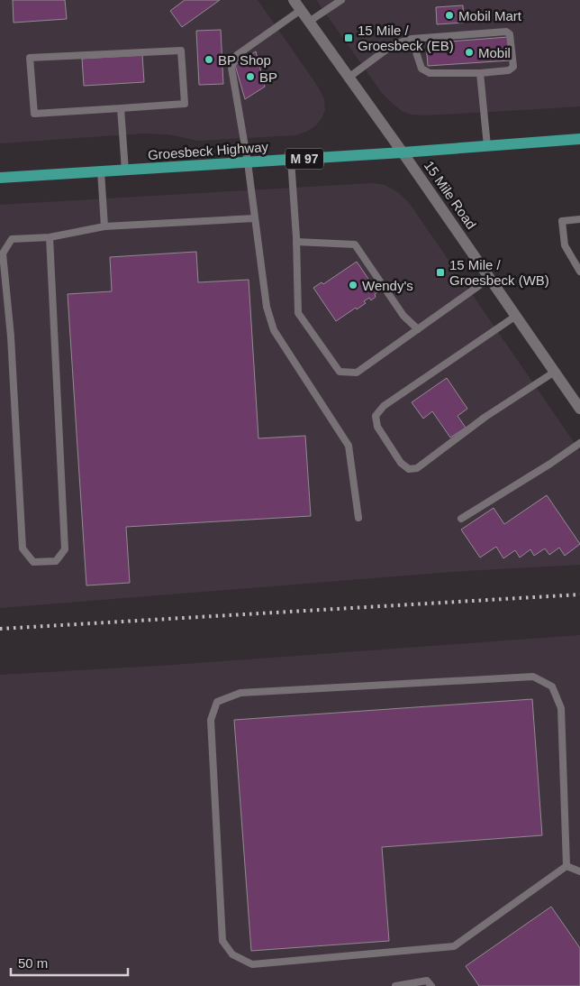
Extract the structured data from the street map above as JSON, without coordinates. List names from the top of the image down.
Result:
{
  "streets": {
    "main road": ["Groesbeck Highway", "M 97", "15 Mile Road"]
  },
  "crossings": [
    ["Groesbeck Highway", "15 Mile Road"]
  ],
  "places": {
    "other": [
      "Mobil Mart",
      "Mobil",
      "BP Shop",
      "BP",
      "Wendy's"
    ],
    "transit": ["15 Mile / Groesbeck (EB)", "15 Mile / Groesbeck (WB)"]
  },
  "scale_bar": "50 m"
}
